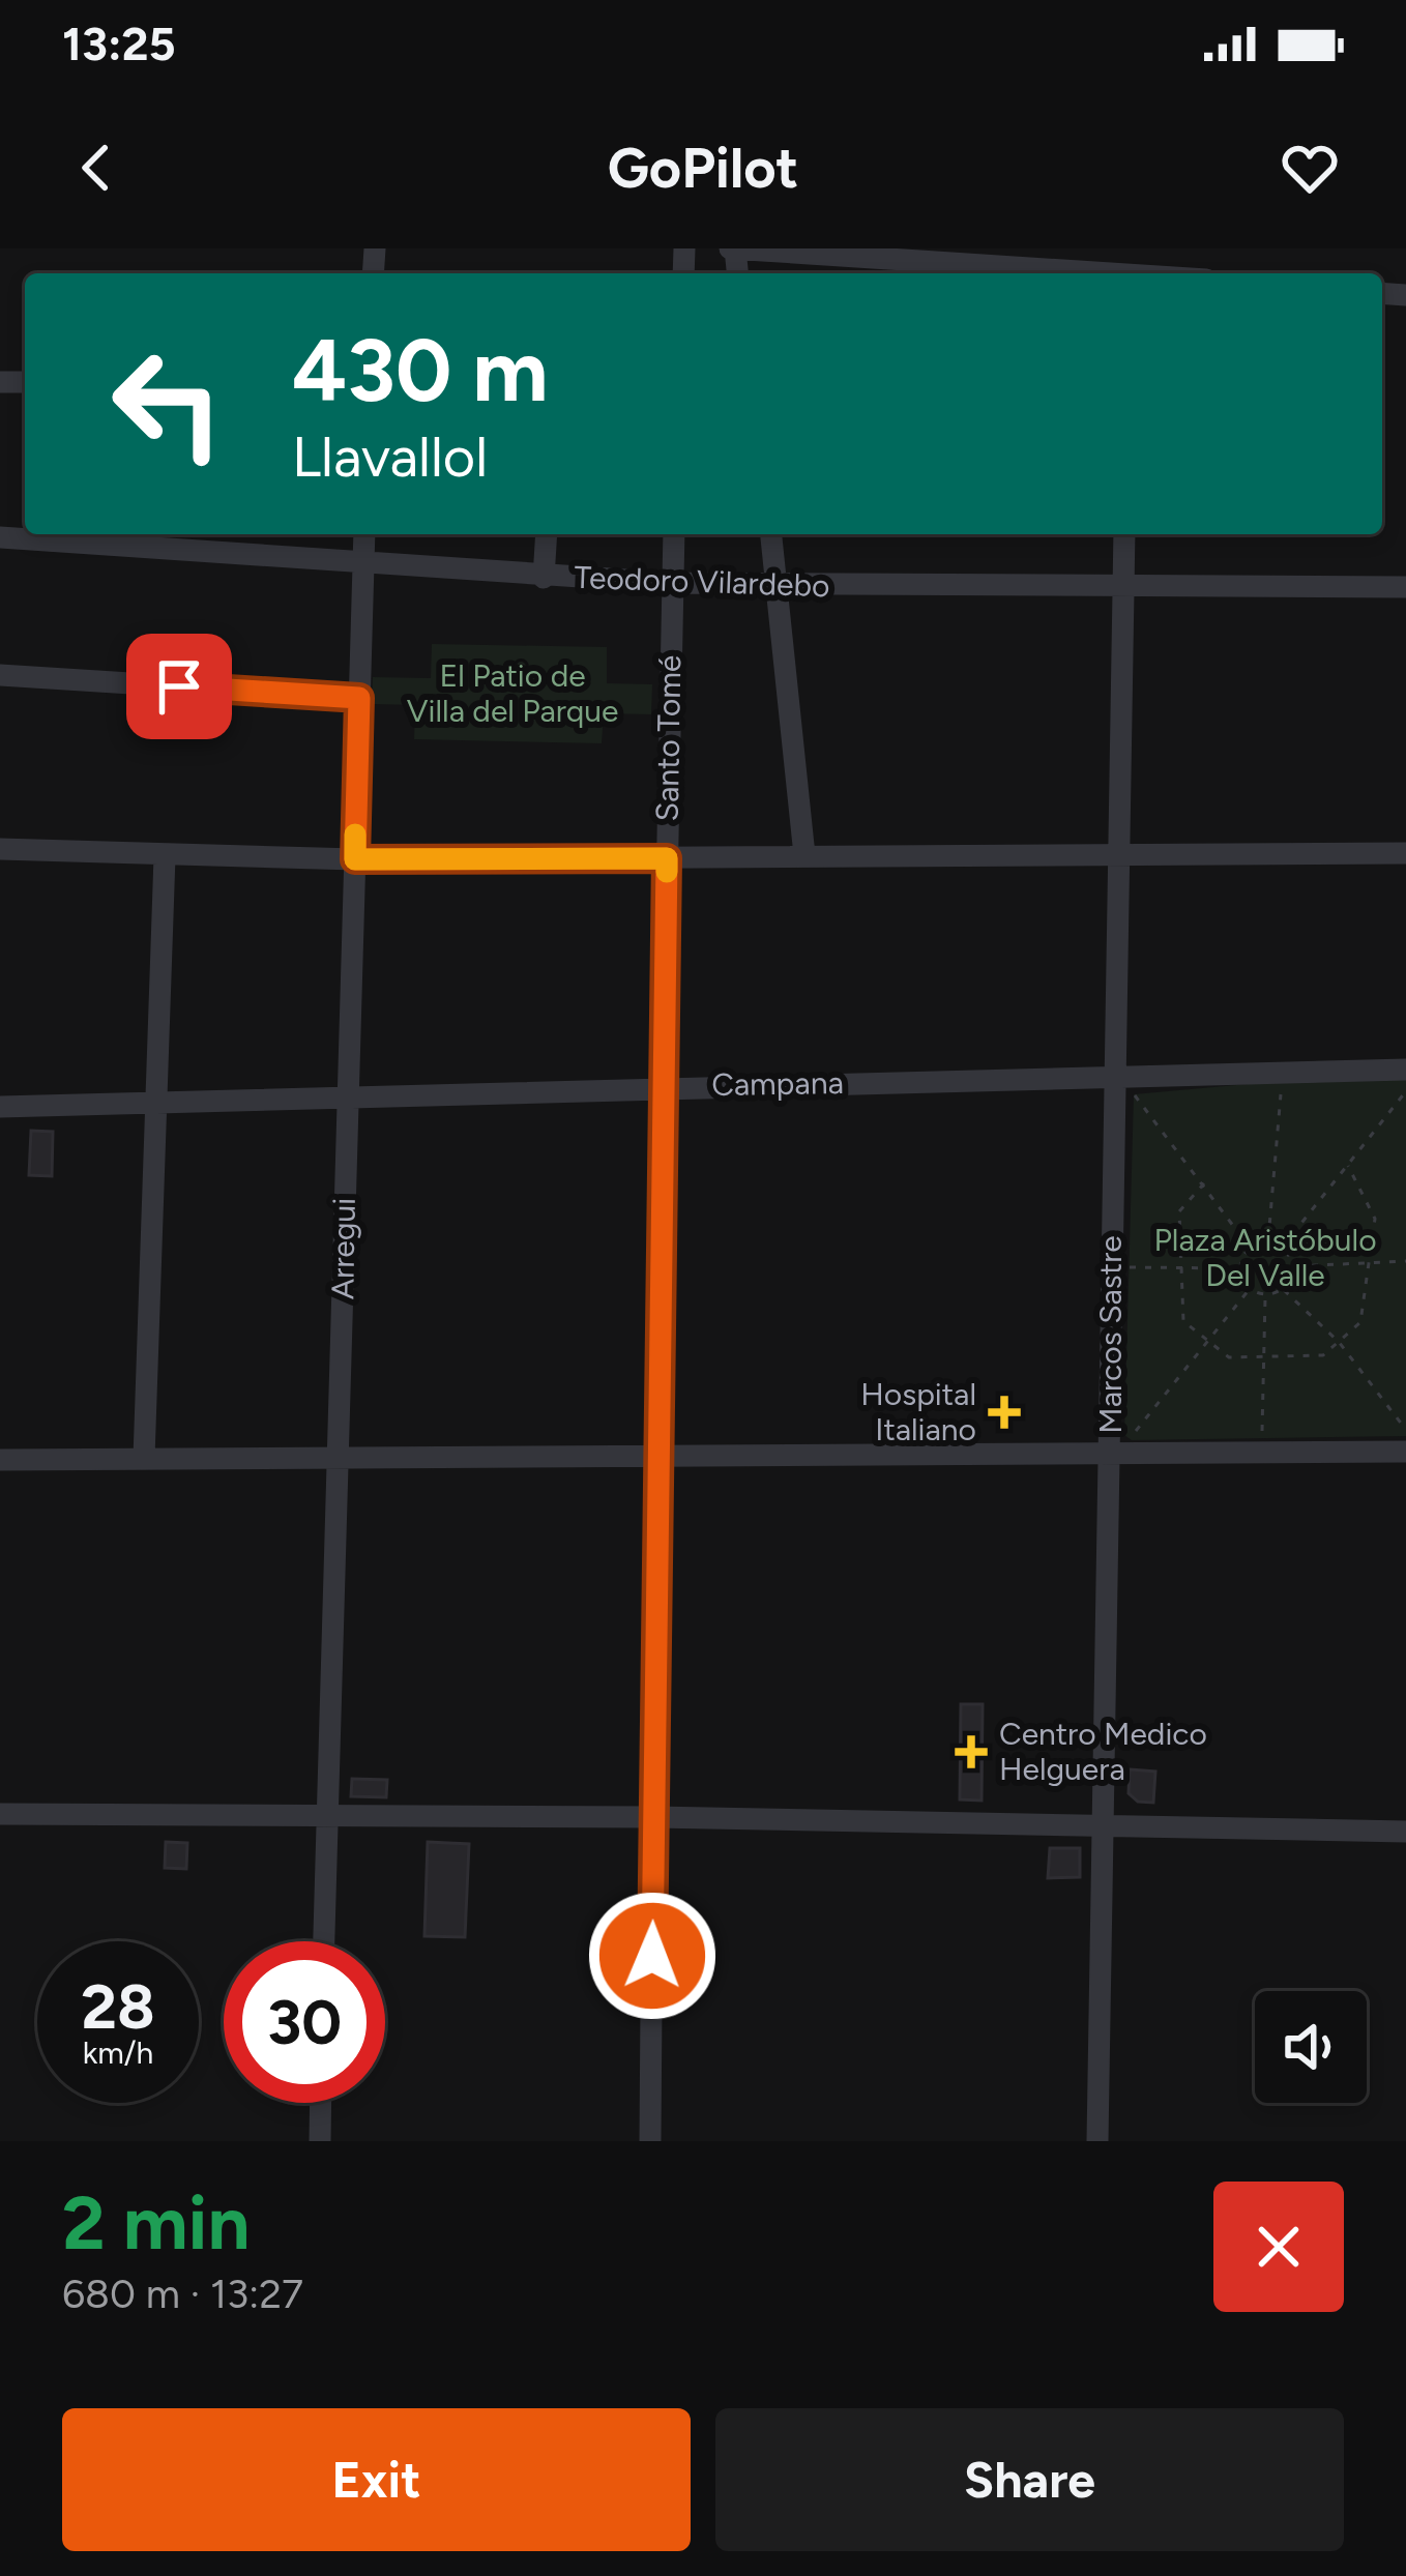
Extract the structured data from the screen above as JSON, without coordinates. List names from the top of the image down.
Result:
{
  "streets": {
    "street": [
      "Teodoro Vilardebo",
      "Santo Tomé",
      "Campana",
      "Arregui",
      "Marcos Sastre"
    ]
  },
  "crossings": [
    ["Teodoro Vilardebo", "Santo Tomé"],
    ["Teodoro Vilardebo", "Arregui"],
    ["Teodoro Vilardebo", "Marcos Sastre"],
    ["Santo Tomé", "Campana"],
    ["Campana", "Arregui"],
    ["Campana", "Marcos Sastre"]
  ],
  "parks": ["El Patio de Villa del Parque", "Plaza Aristóbulo Del Valle"],
  "places": {
    "health": ["Hospital Italiano", "Centro Medico Helguera"]
  },
  "page": {
    "status": "13:25",
    "header": "GoPilot",
    "turn": ["430 m", "Llavallol"],
    "speed": "28 km/h",
    "limit": "30",
    "heading": ["2 min", "680 m · 13:27"],
    "buttons": ["Exit", "Share"]
  }
}
